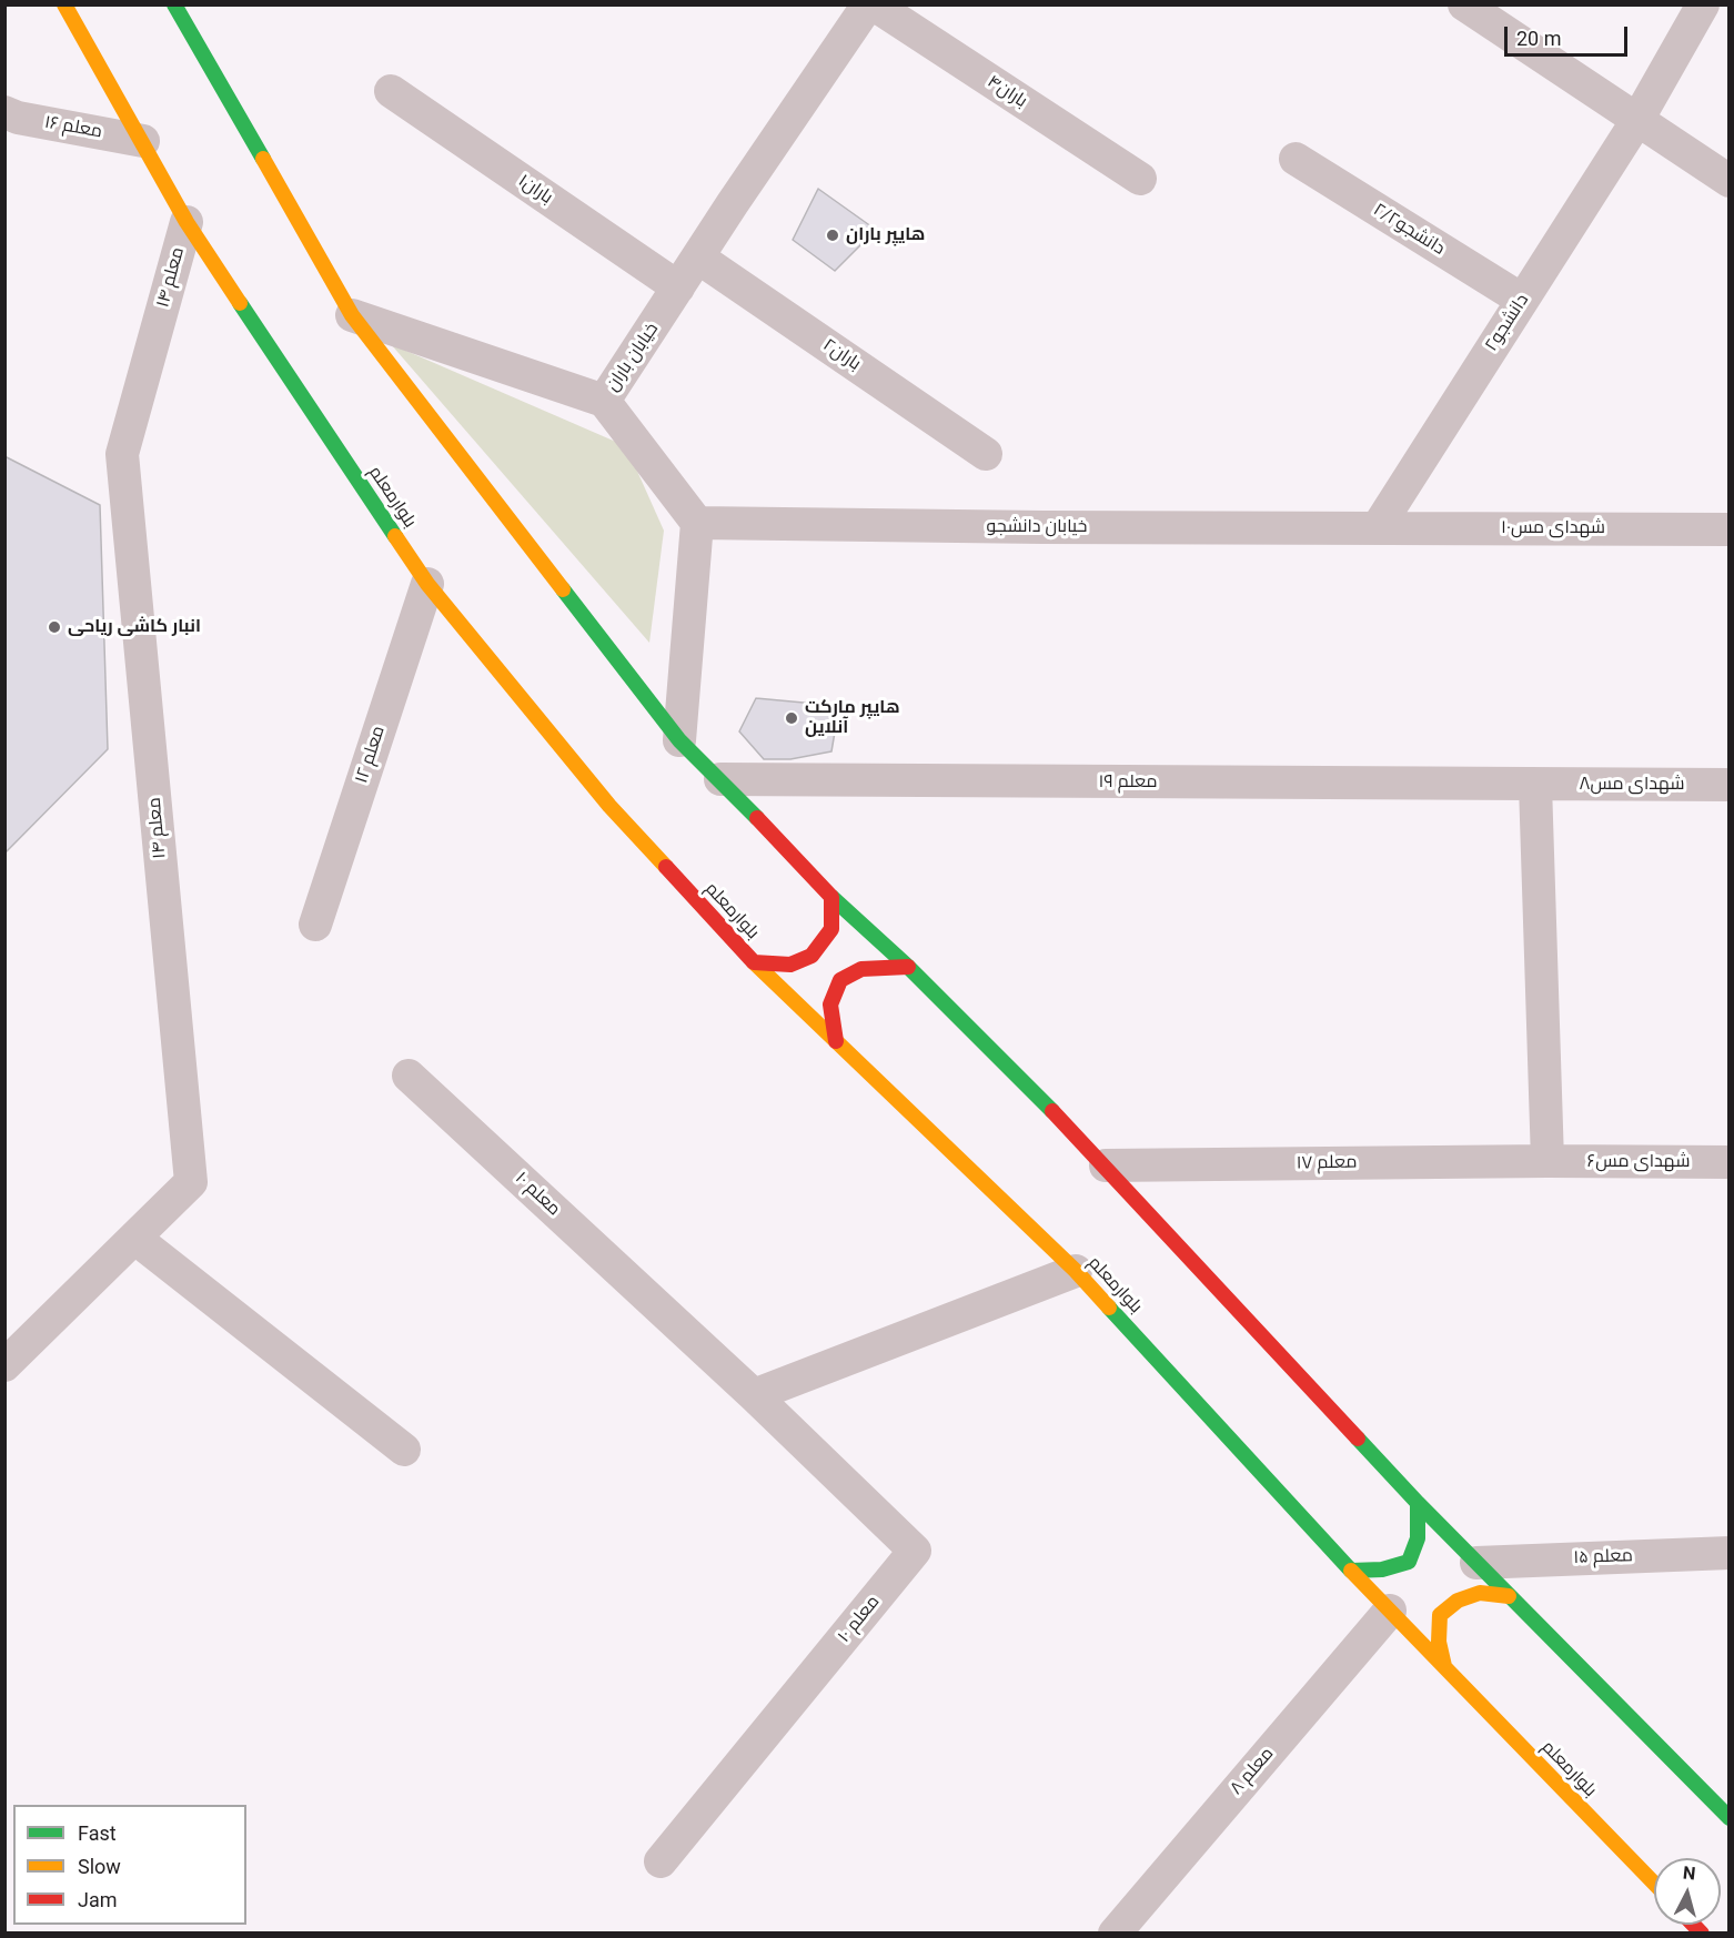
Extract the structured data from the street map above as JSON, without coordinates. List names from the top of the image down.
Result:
{
  "streets": {
    "main road": ["بلوارمعلم"],
    "street": [
      "باران۴",
      "معلم ۱۶",
      "باران۱",
      "دانشجو۲/۲",
      "معلم ۱۴",
      "دانشجو۲",
      "باران۲",
      "خیابان باران",
      "خیابان دانشجو",
      "شهدای مس۱۰",
      "معلم ۱۲",
      "معلم ۱۹",
      "شهدای مس۸",
      "شهدای مس۶",
      "معلم ۱۷",
      "معلم ۱۰",
      "معلم ۱۵",
      "معلم ۸"
    ]
  },
  "crossings": [
    ["معلم ۱۶", "بلوارمعلم"],
    ["باران۱", "خیابان باران"],
    ["دانشجو۲/۲", "دانشجو۲"],
    ["معلم ۱۴", "بلوارمعلم"],
    ["دانشجو۲", "خیابان دانشجو"],
    ["دانشجو۲", "شهدای مس۱۰"],
    ["باران۲", "خیابان باران"],
    ["خیابان باران", "خیابان دانشجو"],
    ["بلوارمعلم", "معلم ۱۲"],
    ["بلوارمعلم", "معلم ۸"],
    ["خیابان دانشجو", "شهدای مس۱۰"],
    ["معلم ۱۹", "شهدای مس۸"],
    ["شهدای مس۶", "معلم ۱۷"]
  ],
  "places": ["هایپر باران", "انبار کاشی ریاحی", "هایپر مارکت آنلاین"],
  "legend": ["Fast", "Slow", "Jam"],
  "scale_bar": "20 m",
  "north": "top"
}
